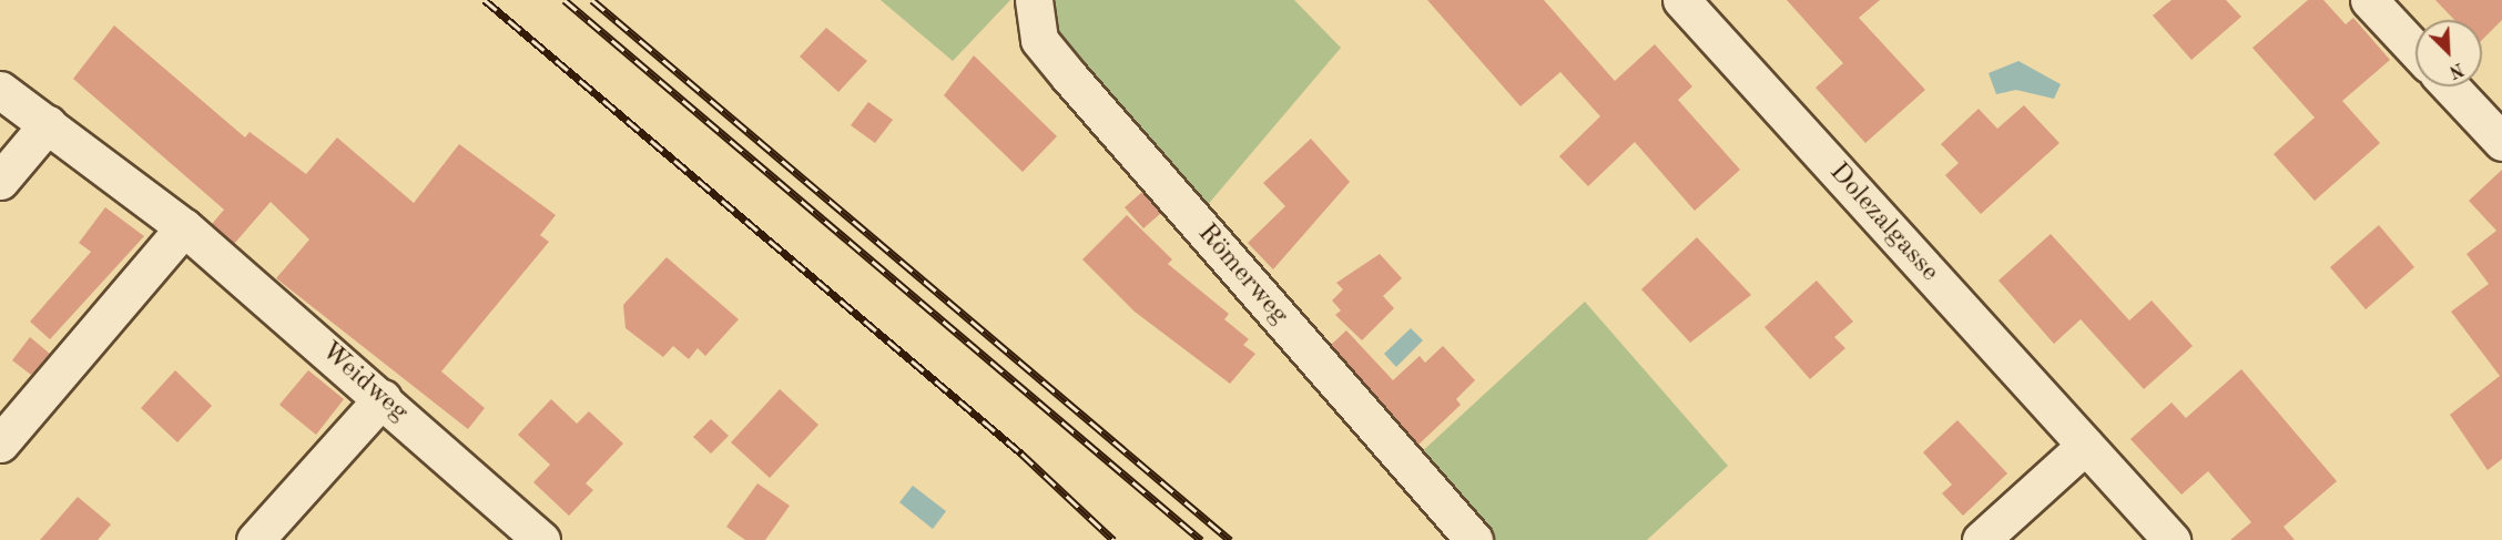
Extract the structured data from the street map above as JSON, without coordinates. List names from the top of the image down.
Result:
{
  "streets": {
    "street": ["Dolezalgasse", "Römerweg", "Weidweg"]
  },
  "north": "bottom right"
}
